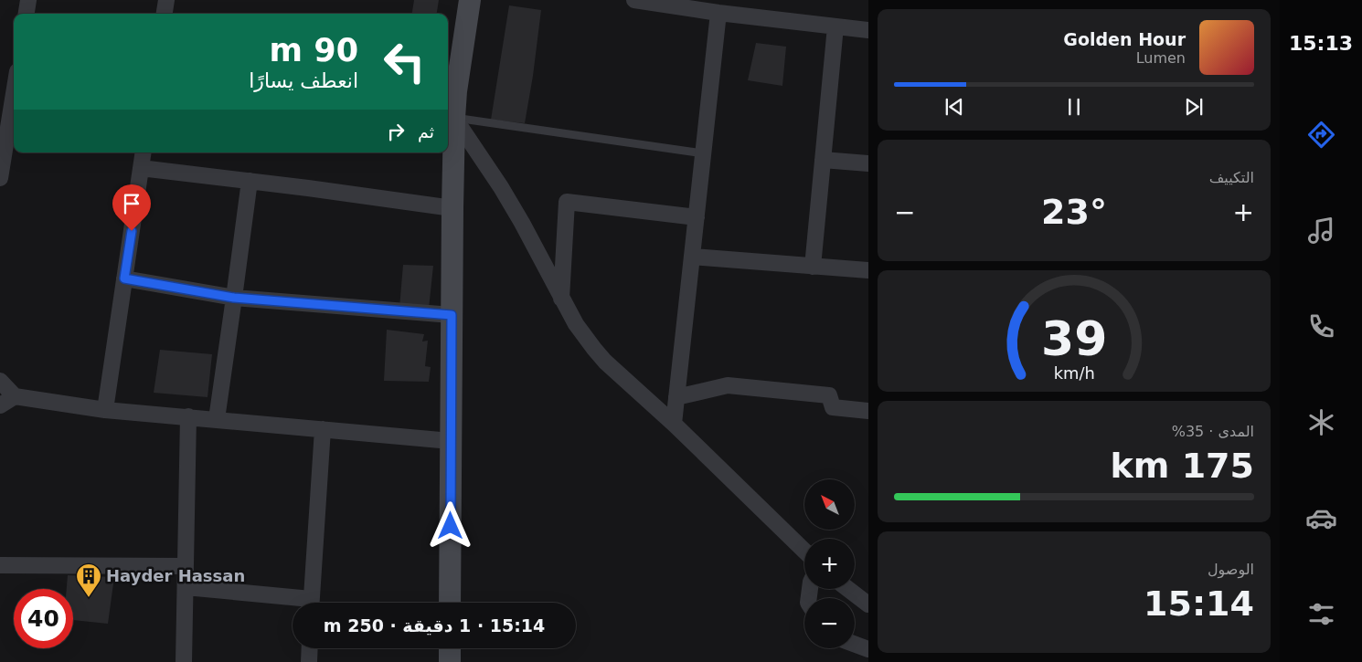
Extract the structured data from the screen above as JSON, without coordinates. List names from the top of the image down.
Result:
{
  "places": {
    "building": ["Hayder Hassan"]
  },
  "north": "top left",
  "page": {
    "tabs": "15:13",
    "turn": ["90 m", "انعطف يسارًا"],
    "song": ["Golden Hour", "Lumen"],
    "then": "ثم",
    "tile": [
      "التكييف",
      ["المدى · 35%", "175 km"],
      ["الوصول", "15:14"]
    ],
    "heat": ["−", "23°", "+"],
    "map_buttons": ["+", "−"],
    "limit": "40",
    "trip": "15:14 · 1 دقيقة · 250 m",
    "gauge": ["39", "km/h"]
  }
}
